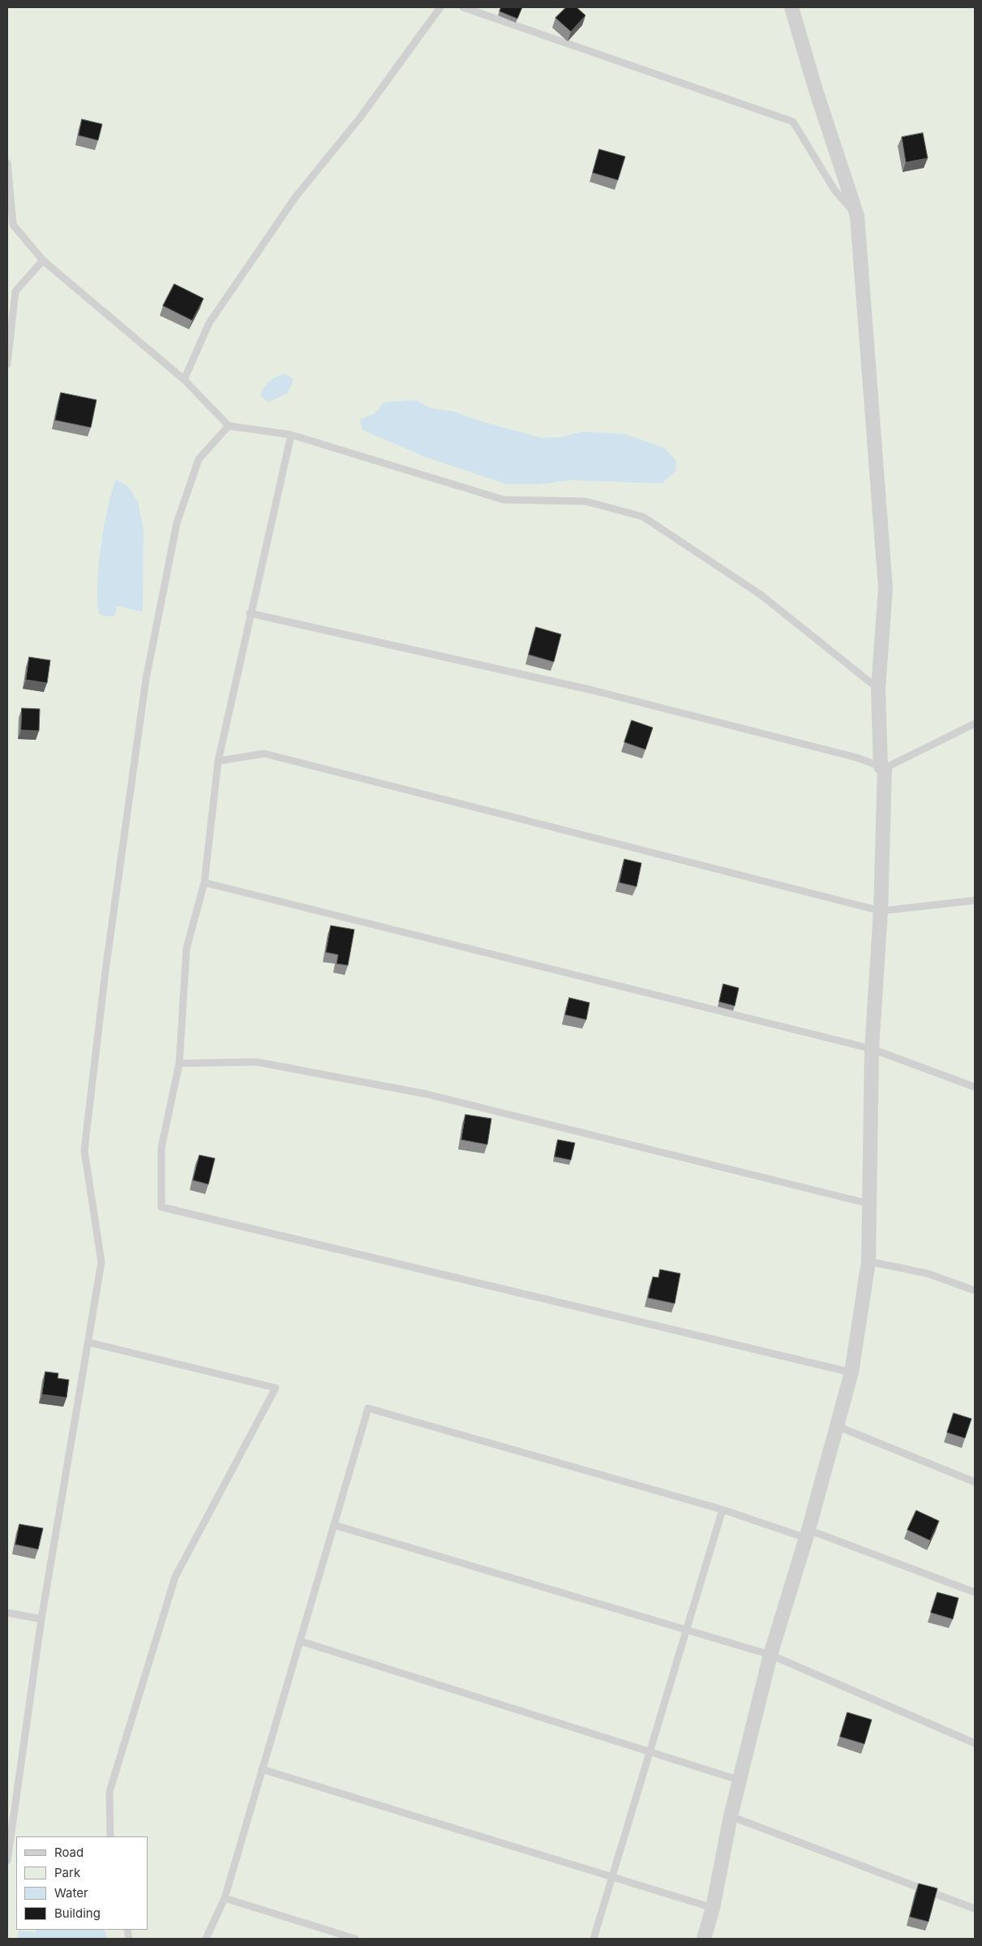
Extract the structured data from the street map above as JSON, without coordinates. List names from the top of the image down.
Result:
{
  "legend": [
    "Road",
    "Park",
    "Water",
    "Building"
  ]
}
